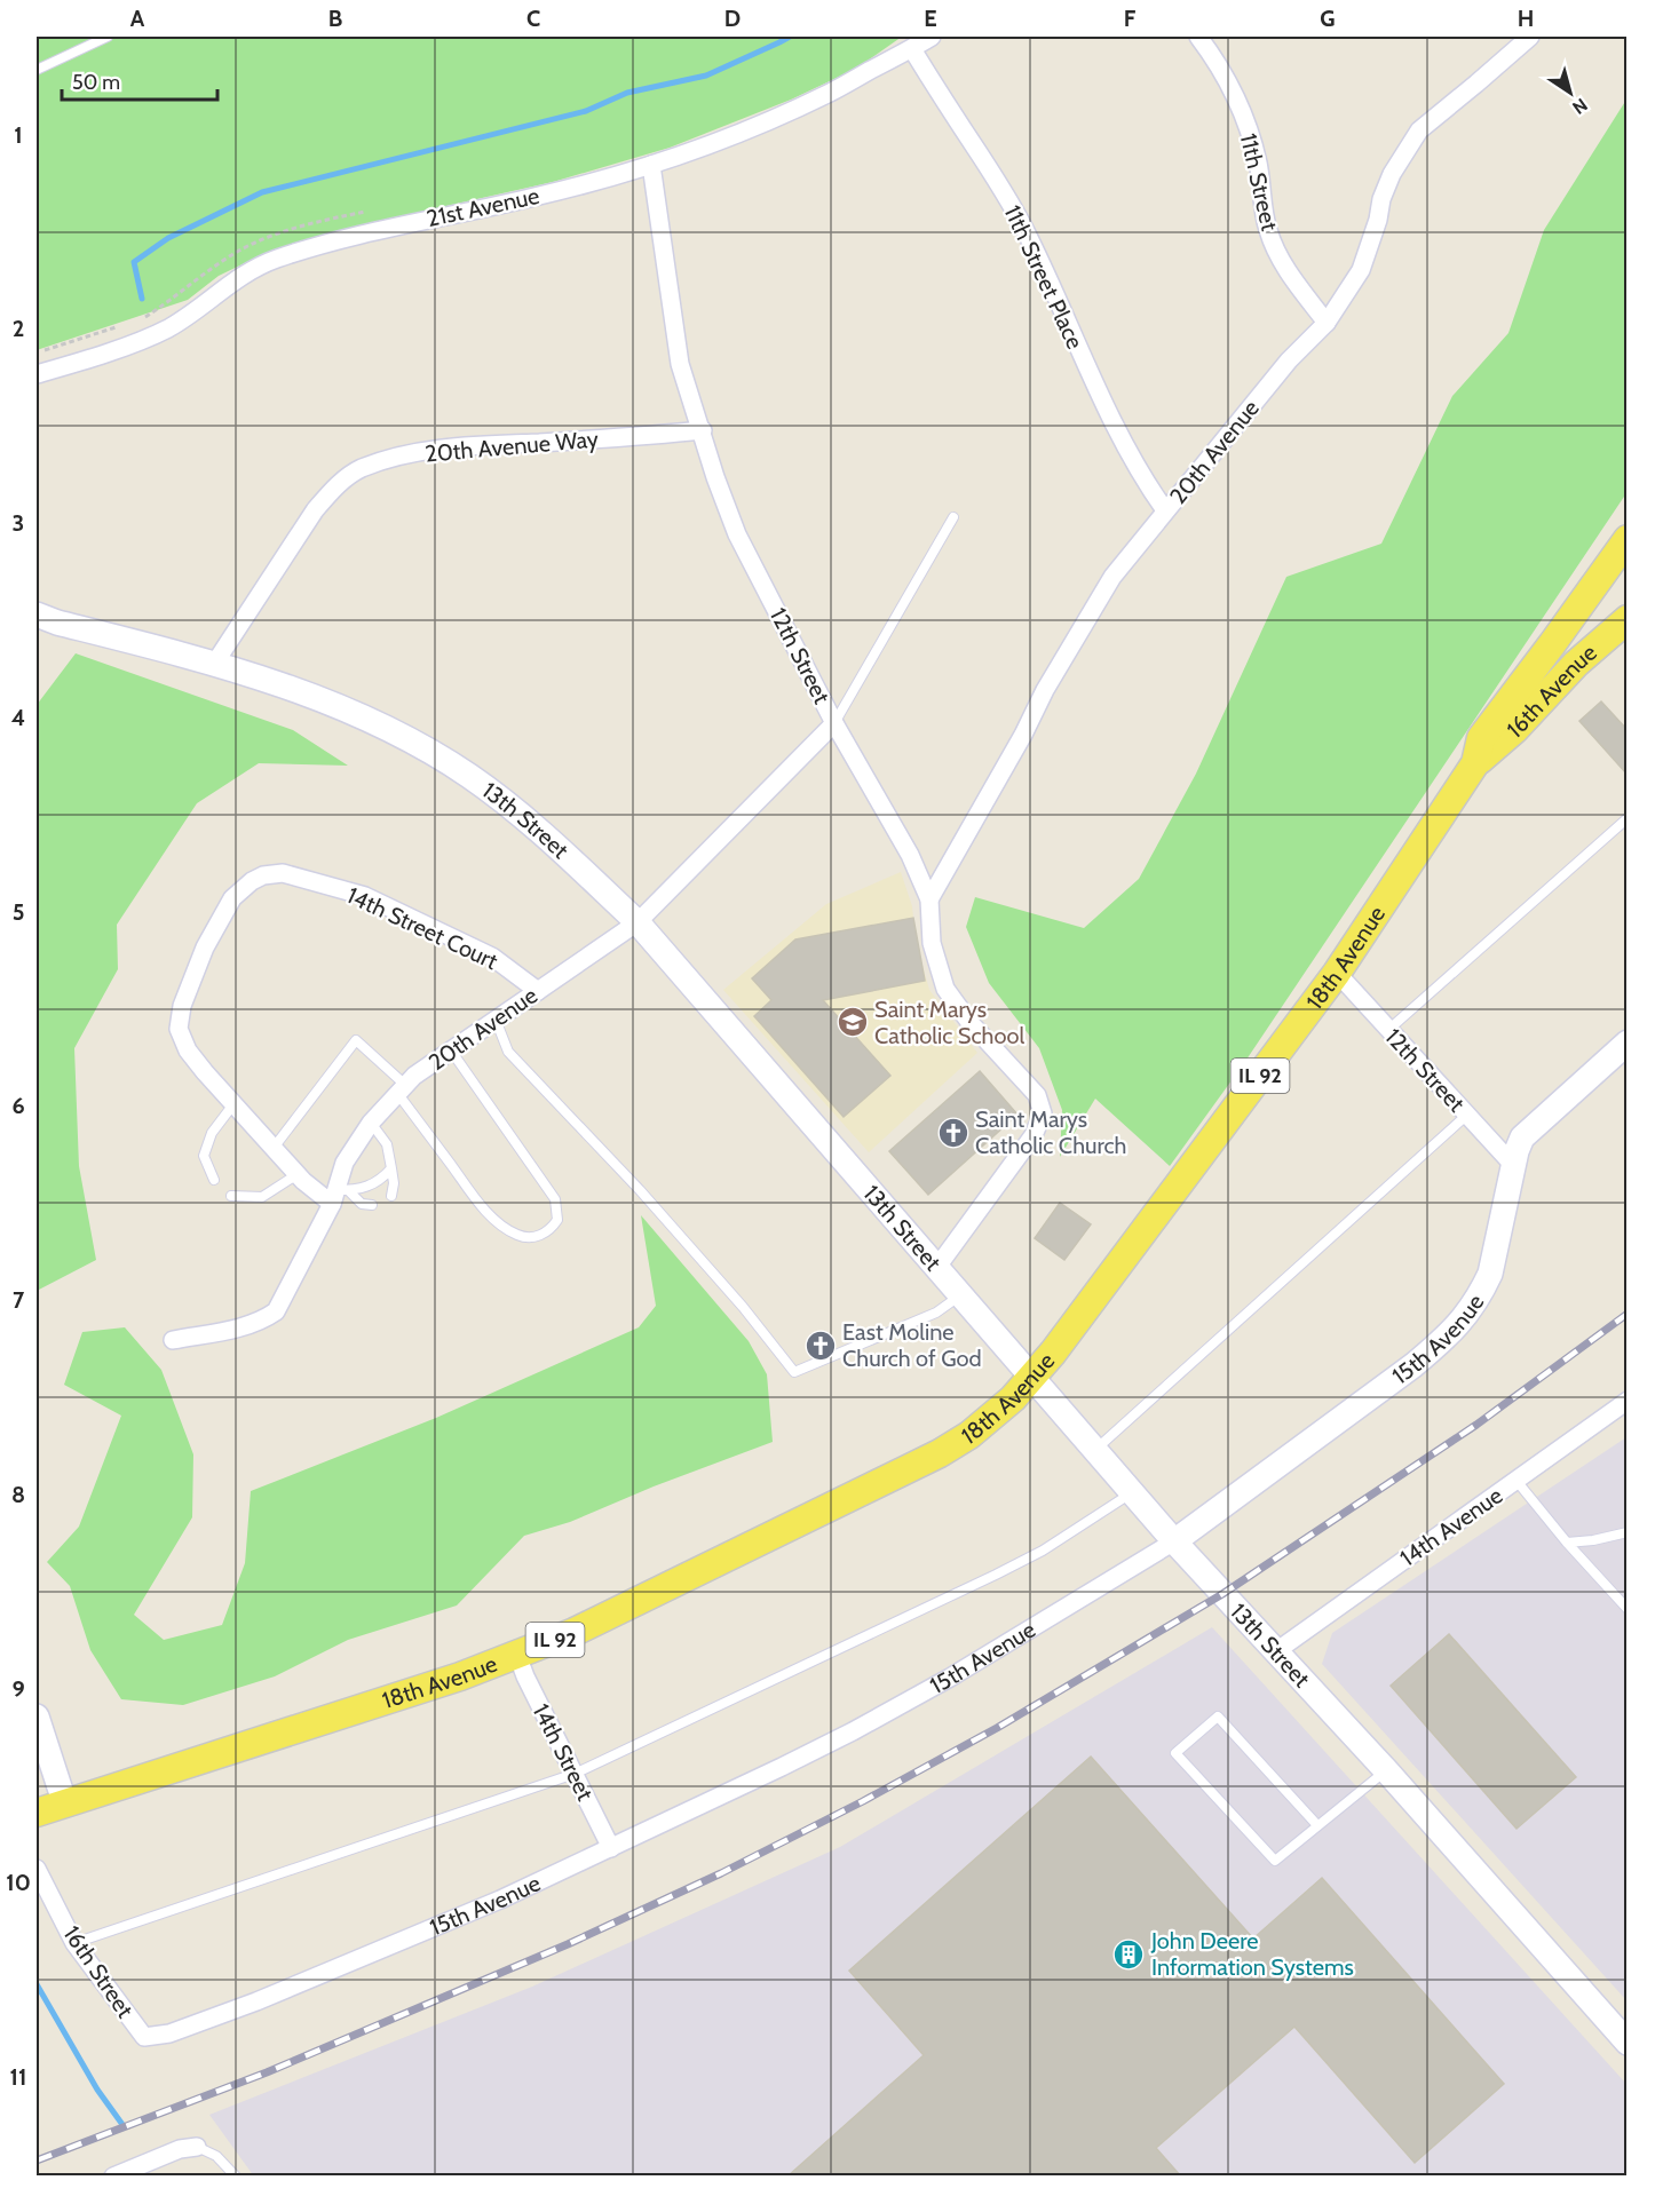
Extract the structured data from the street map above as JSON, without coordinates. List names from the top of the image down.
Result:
{
  "streets": {
    "main road": ["16th Avenue", "18th Avenue", "IL 92"],
    "street": [
      "11th Street",
      "21st Avenue",
      "11th Street Place",
      "20th Avenue Way",
      "20th Avenue",
      "12th Street",
      "13th Street",
      "14th Street Court",
      "15th Avenue",
      "14th Avenue",
      "14th Street",
      "16th Street"
    ]
  },
  "crossings": [
    ["11th Street", "20th Avenue"],
    ["21st Avenue", "11th Street Place"],
    ["21st Avenue", "12th Street"],
    ["11th Street Place", "20th Avenue"],
    ["20th Avenue Way", "12th Street"],
    ["20th Avenue Way", "13th Street"],
    ["20th Avenue", "12th Street"],
    ["20th Avenue", "13th Street"],
    ["20th Avenue", "14th Street Court"],
    ["12th Street", "13th Street"],
    ["12th Street", "18th Avenue"],
    ["12th Street", "15th Avenue"],
    ["16th Avenue", "18th Avenue"],
    ["13th Street", "18th Avenue"],
    ["13th Street", "15th Avenue"],
    ["13th Street", "14th Avenue"],
    ["18th Avenue", "14th Street"],
    ["15th Avenue", "14th Street"],
    ["15th Avenue", "16th Street"]
  ],
  "places": {
    "school or university": ["Saint Marys Catholic School"],
    "church": ["Saint Marys Catholic Church", "East Moline Church of God"],
    "building": ["John Deere Information Systems"]
  },
  "scale_bar": "50 m",
  "north": "bottom right",
  "grid": {
    "columns": [
      "A",
      "B",
      "C",
      "D",
      "E",
      "F",
      "G",
      "H"
    ],
    "rows": [
      "1",
      "2",
      "3",
      "4",
      "5",
      "6",
      "7",
      "8",
      "9",
      "10",
      "11"
    ]
  }
}
